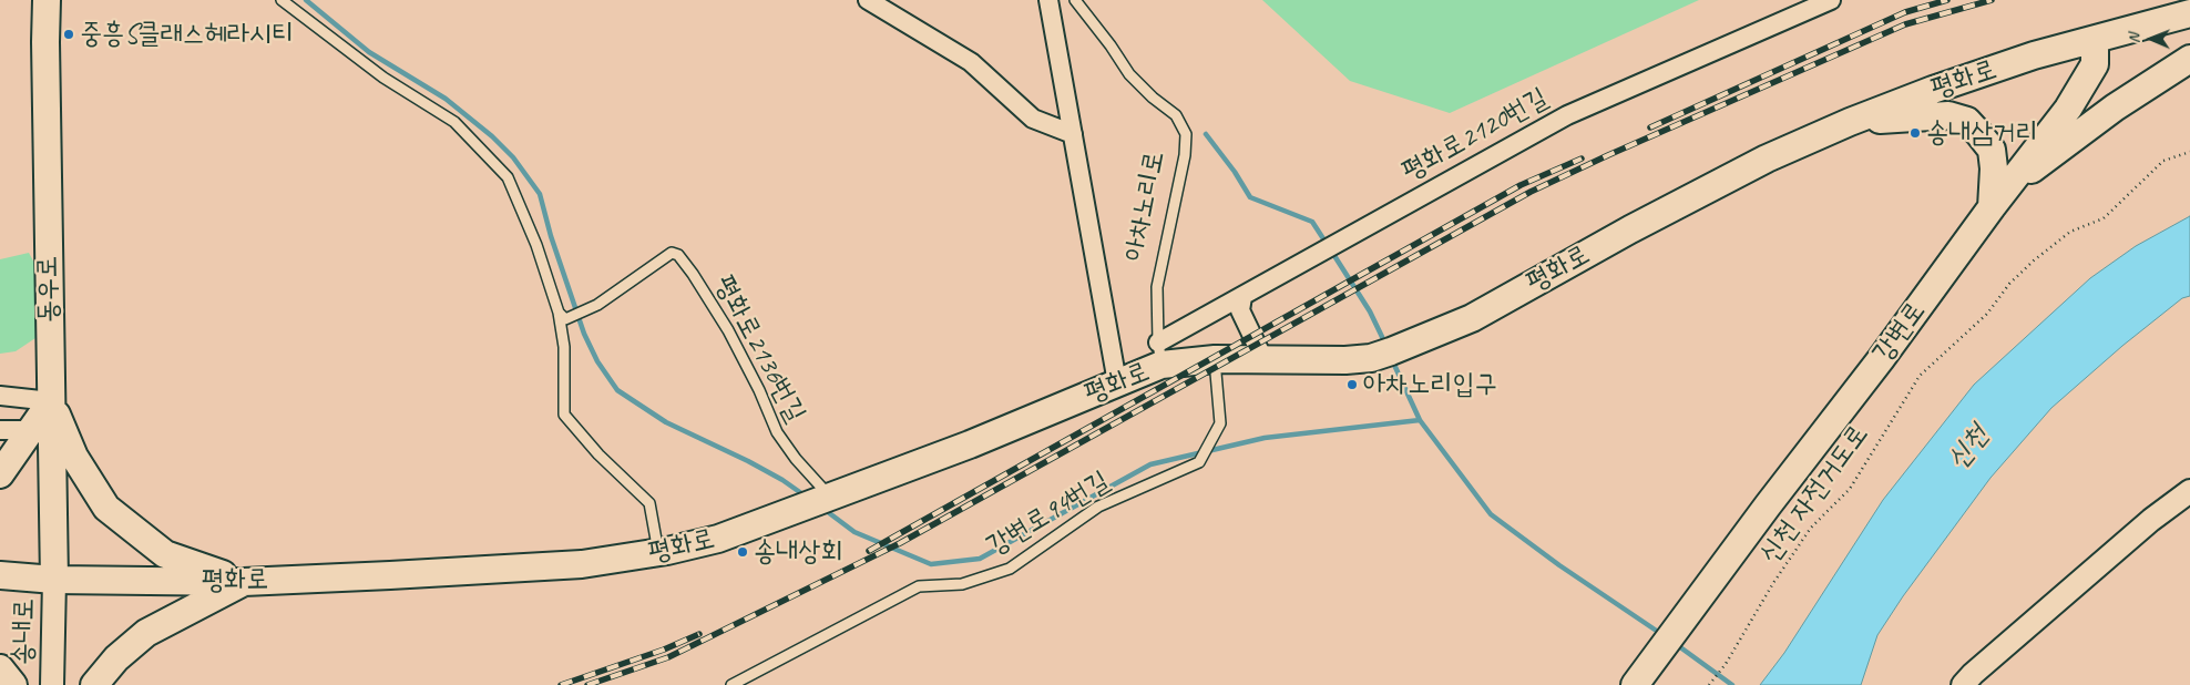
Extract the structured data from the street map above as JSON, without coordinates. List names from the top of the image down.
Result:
{
  "streets": {
    "main road": ["평화로", "동우로", "강변로"],
    "street": ["평화로2120번길", "아차노리로", "송내로"],
    "lane": ["평화로2136번길", "강변로94번길"],
    "path": ["신천 자전거도로"]
  },
  "crossings": [
    ["평화로", "평화로2120번길"],
    ["평화로", "아차노리로"],
    ["평화로", "동우로"],
    ["평화로", "강변로"],
    ["평화로", "평화로2136번길"],
    ["평화로", "강변로94번길"],
    ["평화로", "송내로"],
    ["평화로2120번길", "아차노리로"],
    ["동우로", "송내로"]
  ],
  "water": ["신천"],
  "places": [
    "중흥S클래스헤라시티",
    "송내삼거리",
    "아차노리입구",
    "송내상회"
  ],
  "north": "left"
}
